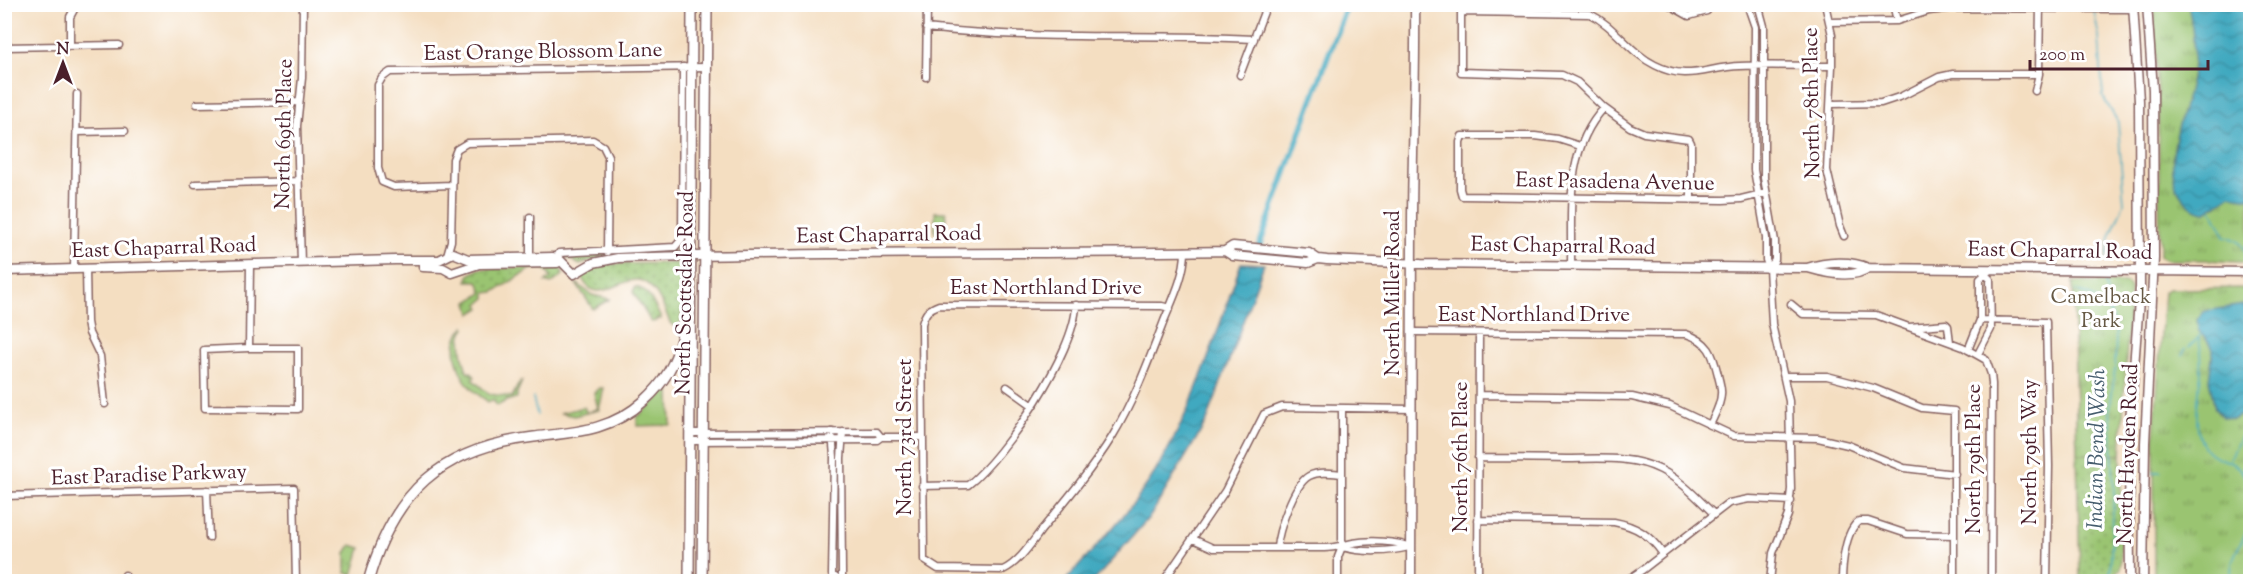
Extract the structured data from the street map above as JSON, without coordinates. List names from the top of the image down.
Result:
{
  "streets": {
    "main road": [
      "East Chaparral Road",
      "North Scottsdale Road",
      "North Miller Road",
      "North Hayden Road"
    ],
    "street": [
      "East Orange Blossom Lane",
      "North 78th Place",
      "North 69th Place",
      "East Pasadena Avenue",
      "East Northland Drive",
      "North 73rd Street",
      "North 79th Way",
      "North 76th Place",
      "North 79th Place",
      "East Paradise Parkway"
    ]
  },
  "crossings": [
    ["East Orange Blossom Lane", "North Scottsdale Road"],
    ["North 69th Place", "East Chaparral Road"],
    ["East Chaparral Road", "North Scottsdale Road"],
    ["East Chaparral Road", "North Miller Road"],
    ["East Chaparral Road", "North Hayden Road"],
    ["East Chaparral Road", "North 79th Place"],
    ["East Northland Drive", "North Miller Road"],
    ["East Northland Drive", "North 73rd Street"],
    ["East Northland Drive", "North 76th Place"],
    ["North 79th Way", "North 79th Place"]
  ],
  "water": ["Indian Bend Wash"],
  "parks": ["Camelback Park"],
  "scale_bar": "200 m",
  "north": "top"
}
